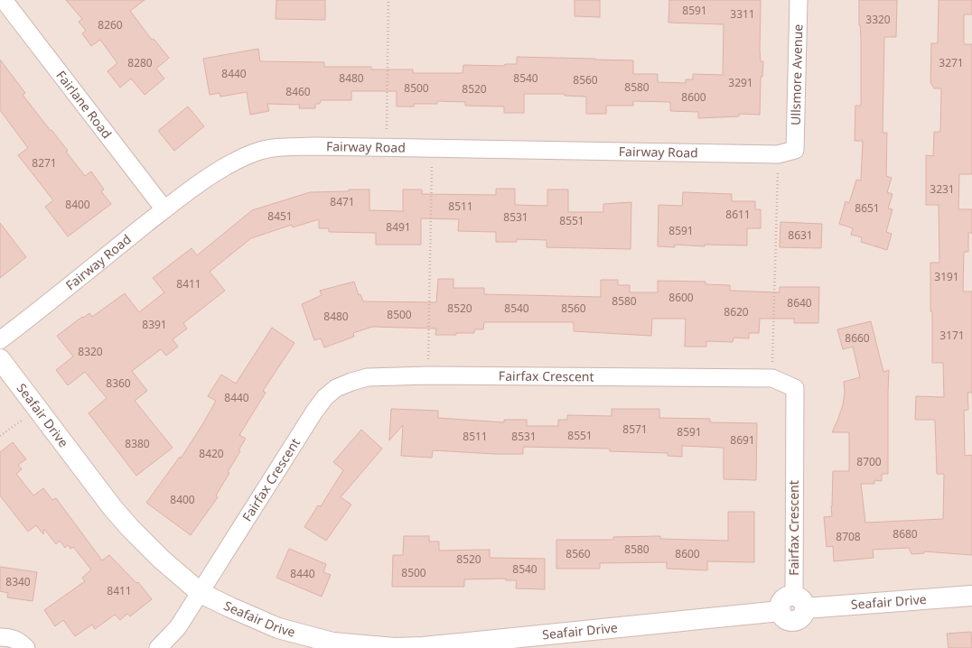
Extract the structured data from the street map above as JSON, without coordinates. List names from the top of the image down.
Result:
{
  "streets": {
    "street": [
      "Ullsmore Avenue",
      "Fairlane Road",
      "Fairway Road",
      "Fairfax Crescent",
      "Seafair Drive"
    ]
  },
  "crossings": [
    ["Ullsmore Avenue", "Fairway Road"],
    ["Fairlane Road", "Fairway Road"],
    ["Fairfax Crescent", "Seafair Drive"]
  ],
  "house_numbers": [
    "8591",
    "3311",
    "3320",
    "8260",
    "8280",
    "3271",
    "8440",
    "8480",
    "8540",
    "8560",
    "3291",
    "8580",
    "8500",
    "8520",
    "8460",
    "8600",
    "8271",
    "3231",
    "8471",
    "8400",
    "8511",
    "8651",
    "8611",
    "8451",
    "8531",
    "8551",
    "8491",
    "8591",
    "8631",
    "3191",
    "8411",
    "8600",
    "8580",
    "8640",
    "8520",
    "8540",
    "8560",
    "8620",
    "8500",
    "8480",
    "8391",
    "3171",
    "8660",
    "8320",
    "8360",
    "8440",
    "8571",
    "8591",
    "8551",
    "8511",
    "8531",
    "8691",
    "8380",
    "8420",
    "8700",
    "8400",
    "8680",
    "8708",
    "8580",
    "8560",
    "8600",
    "8520",
    "8540",
    "8500",
    "8440",
    "8340",
    "8411"
  ]
}
